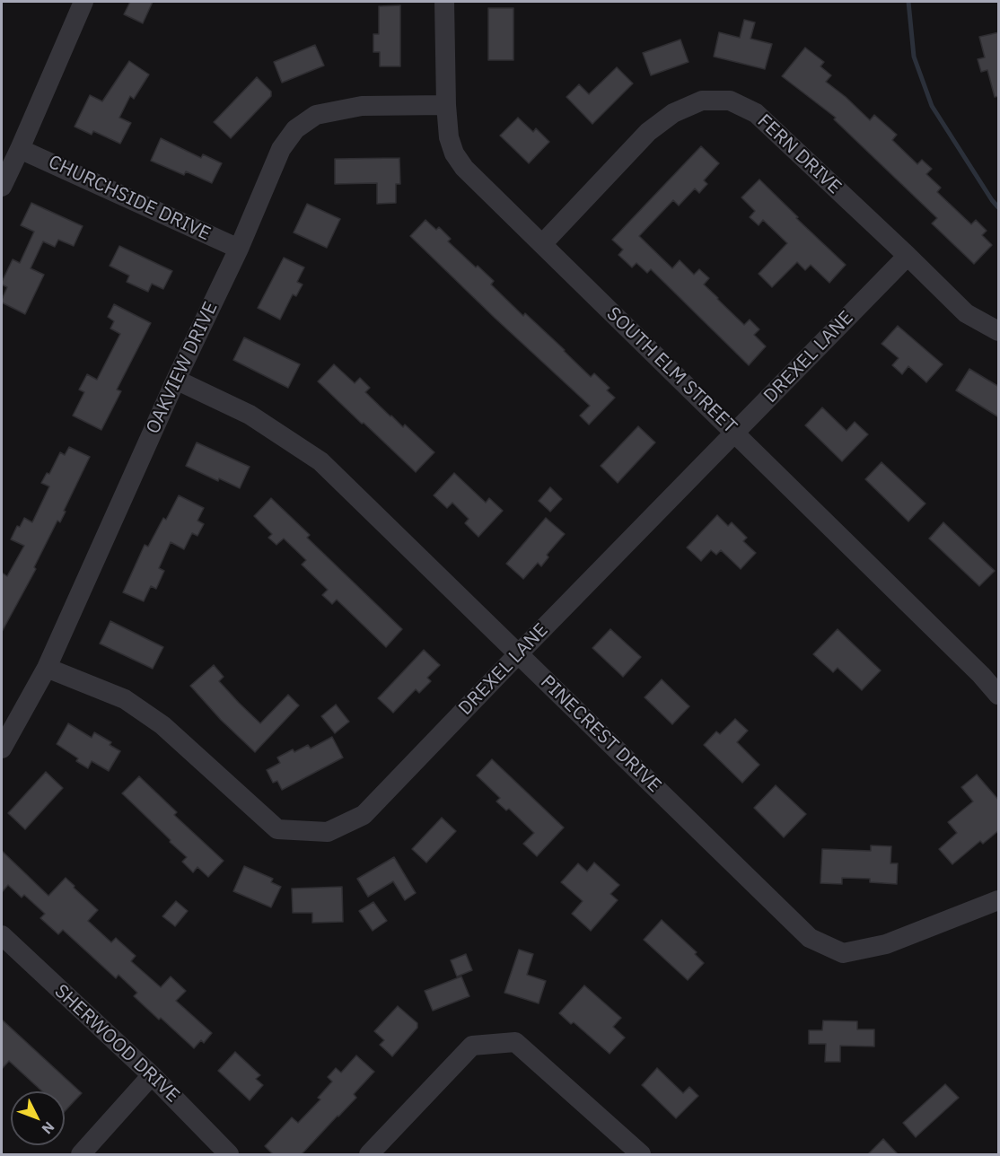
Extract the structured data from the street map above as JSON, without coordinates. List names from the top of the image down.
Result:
{
  "streets": {
    "street": [
      "FERN DRIVE",
      "CHURCHSIDE DRIVE",
      "DREXEL LANE",
      "OAKVIEW DRIVE",
      "SOUTH ELM STREET",
      "PINECREST DRIVE",
      "SHERWOOD DRIVE"
    ]
  },
  "crossings": [
    ["FERN DRIVE", "DREXEL LANE"],
    ["FERN DRIVE", "SOUTH ELM STREET"],
    ["CHURCHSIDE DRIVE", "OAKVIEW DRIVE"],
    ["DREXEL LANE", "OAKVIEW DRIVE"],
    ["DREXEL LANE", "SOUTH ELM STREET"],
    ["DREXEL LANE", "PINECREST DRIVE"],
    ["OAKVIEW DRIVE", "SOUTH ELM STREET"],
    ["OAKVIEW DRIVE", "PINECREST DRIVE"]
  ],
  "north": "bottom right"
}
